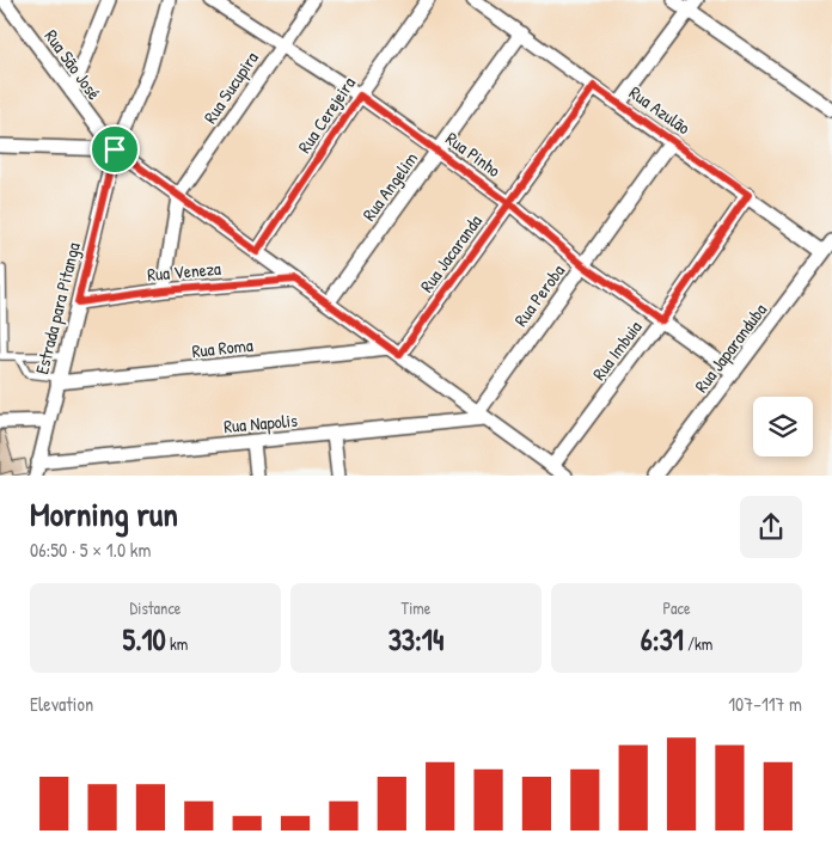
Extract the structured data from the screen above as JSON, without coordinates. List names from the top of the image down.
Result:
{
  "streets": {
    "street": [
      "Rua São José",
      "Rua Sucupira",
      "Rua Azulão",
      "Rua Cerejeira",
      "Rua Pinho",
      "Rua Angelim",
      "Rua Jacaranda",
      "Rua Veneza",
      "Rua Peroba",
      "Estrada para Pitanga",
      "Rua Roma",
      "Rua Japaranduba",
      "Rua Imbuia",
      "Rua Napolis"
    ]
  },
  "crossings": [
    ["Rua São José", "Rua Sucupira"],
    ["Rua São José", "Rua Cerejeira"],
    ["Rua São José", "Rua Angelim"],
    ["Rua São José", "Rua Jacaranda"],
    ["Rua São José", "Rua Veneza"],
    ["Rua São José", "Rua Peroba"],
    ["Rua São José", "Estrada para Pitanga"],
    ["Rua São José", "Rua Roma"],
    ["Rua São José", "Rua Imbuia"],
    ["Rua São José", "Rua Napolis"],
    ["Rua Sucupira", "Rua Pinho"],
    ["Rua Azulão", "Rua Angelim"],
    ["Rua Azulão", "Rua Jacaranda"],
    ["Rua Azulão", "Rua Peroba"],
    ["Rua Azulão", "Rua Japaranduba"],
    ["Rua Azulão", "Rua Imbuia"],
    ["Rua Cerejeira", "Rua Pinho"],
    ["Rua Pinho", "Rua Angelim"],
    ["Rua Pinho", "Rua Jacaranda"],
    ["Rua Pinho", "Rua Peroba"],
    ["Rua Pinho", "Rua Japaranduba"],
    ["Rua Pinho", "Rua Imbuia"],
    ["Rua Jacaranda", "Rua Roma"],
    ["Rua Veneza", "Estrada para Pitanga"],
    ["Rua Peroba", "Rua Napolis"],
    ["Estrada para Pitanga", "Rua Roma"],
    ["Estrada para Pitanga", "Rua Napolis"]
  ],
  "page": {
    "heading": ["Morning run", "06:50 · 5 × 1.0 km"],
    "stats": [
      ["Distance", "5.10 km"],
      ["Time", "33:14"],
      ["Pace", "6:31 /km"]
    ],
    "chart": ["Elevation", "107–117 m"]
  }
}
